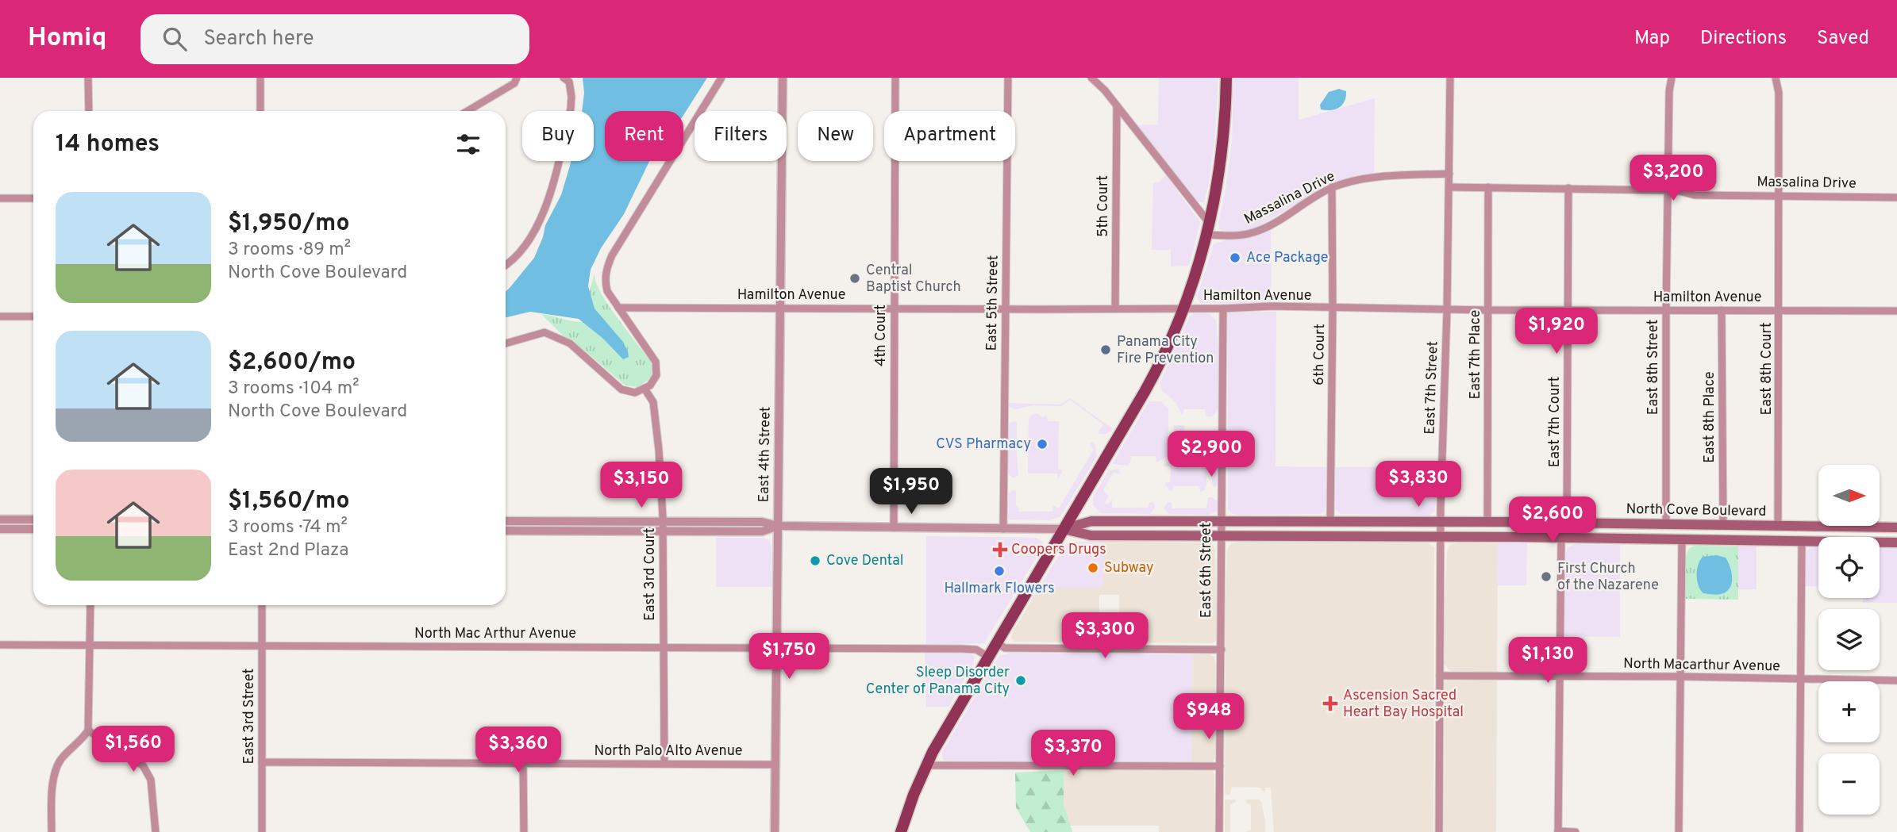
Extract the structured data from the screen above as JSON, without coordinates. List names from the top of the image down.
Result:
{
  "streets": {
    "main road": ["North Cove Boulevard"],
    "street": [
      "Massalina Drive",
      "5th Court",
      "Hamilton Avenue",
      "East 5th Street",
      "4th Court",
      "6th Court",
      "East 7th Place",
      "East 8th Street",
      "East 8th Court",
      "East 7th Street",
      "East 8th Place",
      "East 7th Court",
      "East 4th Street",
      "East 6th Street",
      "East 3rd Court",
      "North Mac Arthur Avenue",
      "North Macarthur Avenue",
      "East 3rd Street",
      "North Palo Alto Avenue"
    ]
  },
  "crossings": [
    ["Massalina Drive", "6th Court"],
    ["Massalina Drive", "East 7th Place"],
    ["Massalina Drive", "East 8th Street"],
    ["Massalina Drive", "East 8th Court"],
    ["Massalina Drive", "East 7th Street"],
    ["Massalina Drive", "East 7th Court"],
    ["5th Court", "Hamilton Avenue"],
    ["Hamilton Avenue", "East 5th Street"],
    ["Hamilton Avenue", "4th Court"],
    ["Hamilton Avenue", "6th Court"],
    ["Hamilton Avenue", "East 7th Place"],
    ["Hamilton Avenue", "East 8th Street"],
    ["Hamilton Avenue", "East 8th Court"],
    ["Hamilton Avenue", "East 7th Street"],
    ["Hamilton Avenue", "East 8th Place"],
    ["Hamilton Avenue", "East 7th Court"],
    ["Hamilton Avenue", "East 4th Street"],
    ["Hamilton Avenue", "East 6th Street"],
    ["East 5th Street", "North Cove Boulevard"],
    ["4th Court", "North Cove Boulevard"],
    ["6th Court", "North Cove Boulevard"],
    ["East 7th Place", "North Cove Boulevard"],
    ["East 8th Street", "North Cove Boulevard"],
    ["East 8th Court", "North Cove Boulevard"],
    ["East 7th Street", "North Cove Boulevard"],
    ["East 7th Street", "North Macarthur Avenue"],
    ["East 8th Place", "North Cove Boulevard"],
    ["East 7th Court", "North Cove Boulevard"],
    ["East 4th Street", "North Cove Boulevard"],
    ["East 4th Street", "North Mac Arthur Avenue"],
    ["East 4th Street", "North Palo Alto Avenue"],
    ["North Cove Boulevard", "East 6th Street"],
    ["North Cove Boulevard", "East 3rd Court"],
    ["East 3rd Court", "North Mac Arthur Avenue"],
    ["East 3rd Court", "North Palo Alto Avenue"],
    ["North Mac Arthur Avenue", "East 3rd Street"],
    ["East 3rd Street", "North Palo Alto Avenue"]
  ],
  "places": {
    "other": [
      "Ace Package",
      "Central Baptist Church",
      "Panama City Fire Prevention",
      "CVS Pharmacy",
      "Cove Dental",
      "Subway",
      "Hallmark Flowers",
      "First Church of the Nazarene",
      "Sleep Disorder Center of Panama City"
    ],
    "health": ["Coopers Drugs", "Ascension Sacred Heart Bay Hospital"]
  },
  "north": "right",
  "page": {
    "header": "Homiq",
    "search": "Search here",
    "nav": ["Map", "Directions", "Saved"],
    "chip": [
      "Buy",
      "Rent",
      "Filters",
      "New",
      "Apartment"
    ],
    "heading": "14 homes",
    "price": [
      "$3,200",
      "$1,920",
      "$2,900",
      "$3,830",
      "$3,150",
      "$1,950",
      "$2,600",
      "$3,300",
      "$1,750",
      "$1,130",
      "$948",
      "$1,560",
      "$3,360",
      "$3,370"
    ],
    "list": [
      {
        "name": "$1,950/mo",
        "note": "3 rooms · 89 m² · North Cove Boulevard"
      },
      {
        "name": "$2,600/mo",
        "note": "3 rooms · 104 m² · North Cove Boulevard"
      },
      {
        "name": "$1,560/mo",
        "note": "3 rooms · 74 m² · East 2nd Plaza"
      }
    ],
    "map_buttons": ["+", "−"]
  }
}
